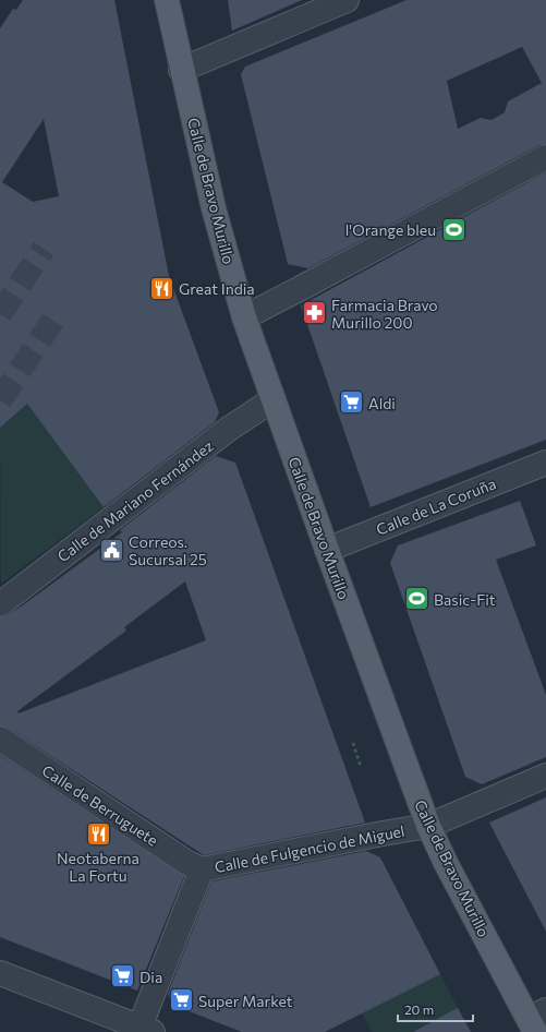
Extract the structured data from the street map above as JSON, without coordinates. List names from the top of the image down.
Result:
{
  "streets": {
    "main road": ["Calle de Bravo Murillo"],
    "street": [
      "Calle de Mariano Fernández",
      "Calle de La Coruña",
      "Calle de Berruguete",
      "Calle de Fulgencio de Miguel"
    ]
  },
  "crossings": [
    ["Calle de Bravo Murillo", "Calle de Mariano Fernández"],
    ["Calle de Bravo Murillo", "Calle de La Coruña"],
    ["Calle de Bravo Murillo", "Calle de Fulgencio de Miguel"],
    ["Calle de Berruguete", "Calle de Fulgencio de Miguel"]
  ],
  "places": {
    "sports": ["l'Orange bleu", "Basic-Fit"],
    "restaurant": ["Great India", "Neotaberna La Fortu"],
    "pharmacy": ["Farmacia Bravo Murillo 200"],
    "supermarket": ["Aldi", "Dia", "Super Market"],
    "public building": ["Correos. Sucursal 25"]
  },
  "scale_bar": "20 m"
}
